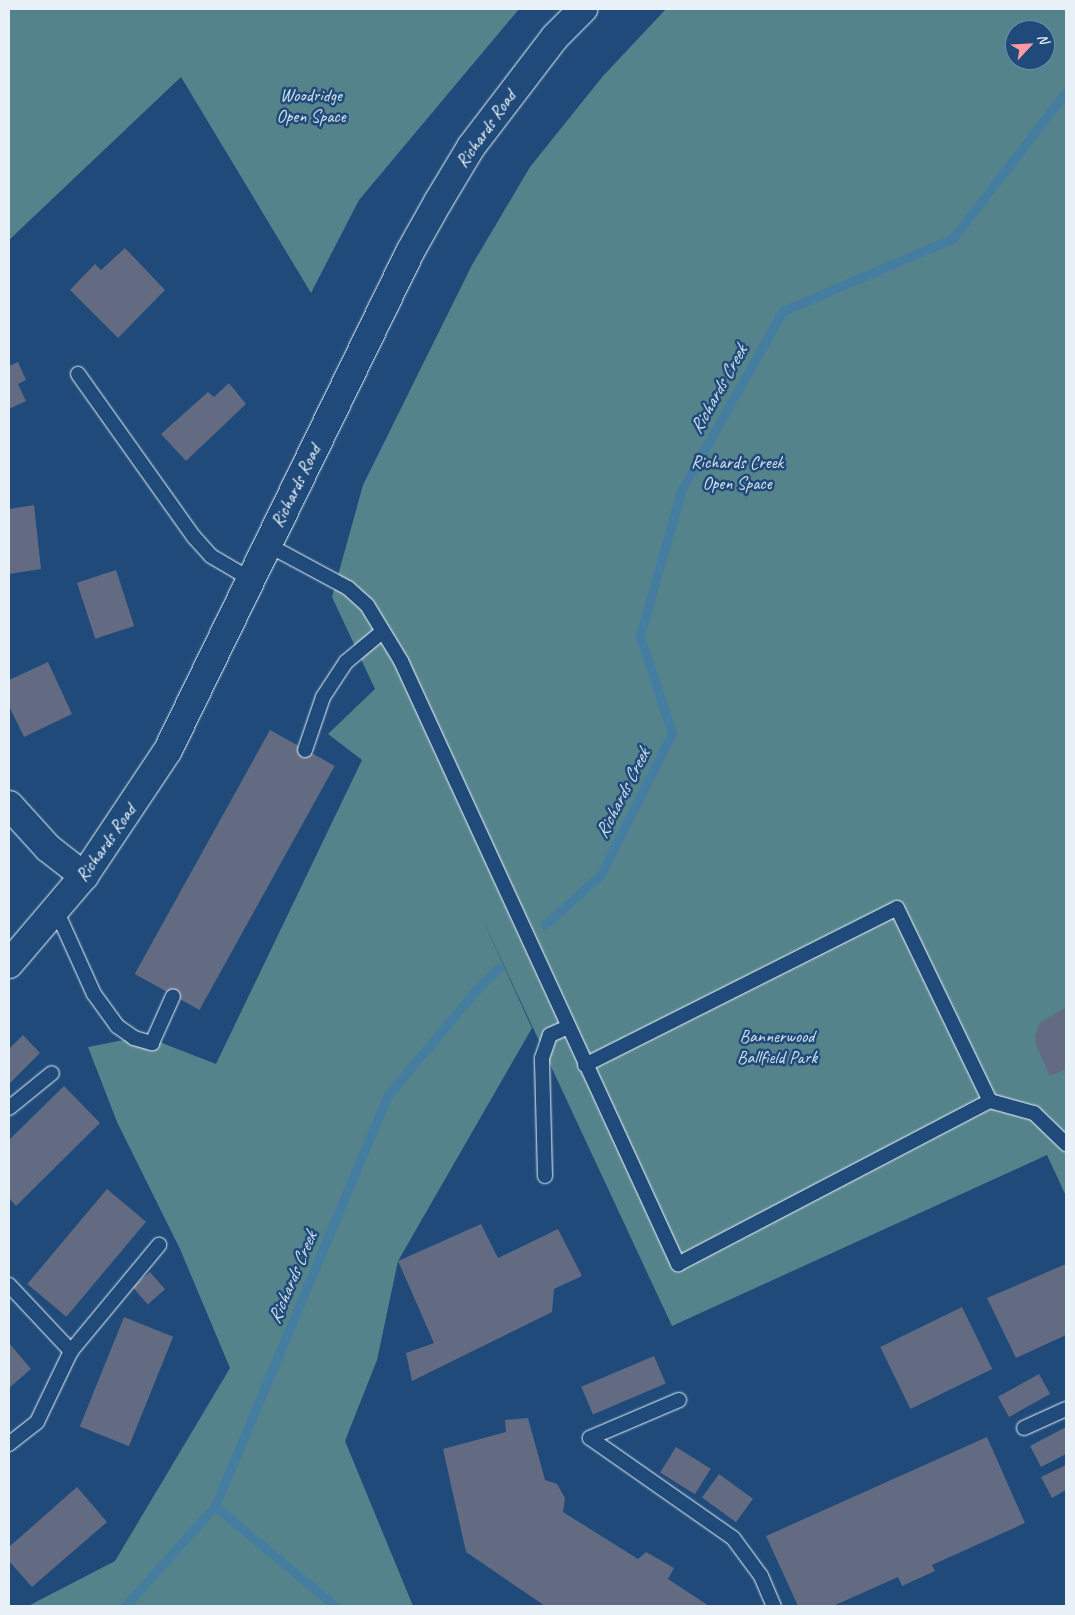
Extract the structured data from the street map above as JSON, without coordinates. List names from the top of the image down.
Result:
{
  "streets": {
    "main road": ["Richards Road"]
  },
  "water": ["Richards Creek"],
  "parks": ["Woodridge Open Space", "Richards Creek Open Space", "Bannerwood Ballfield Park"],
  "north": "top right"
}
